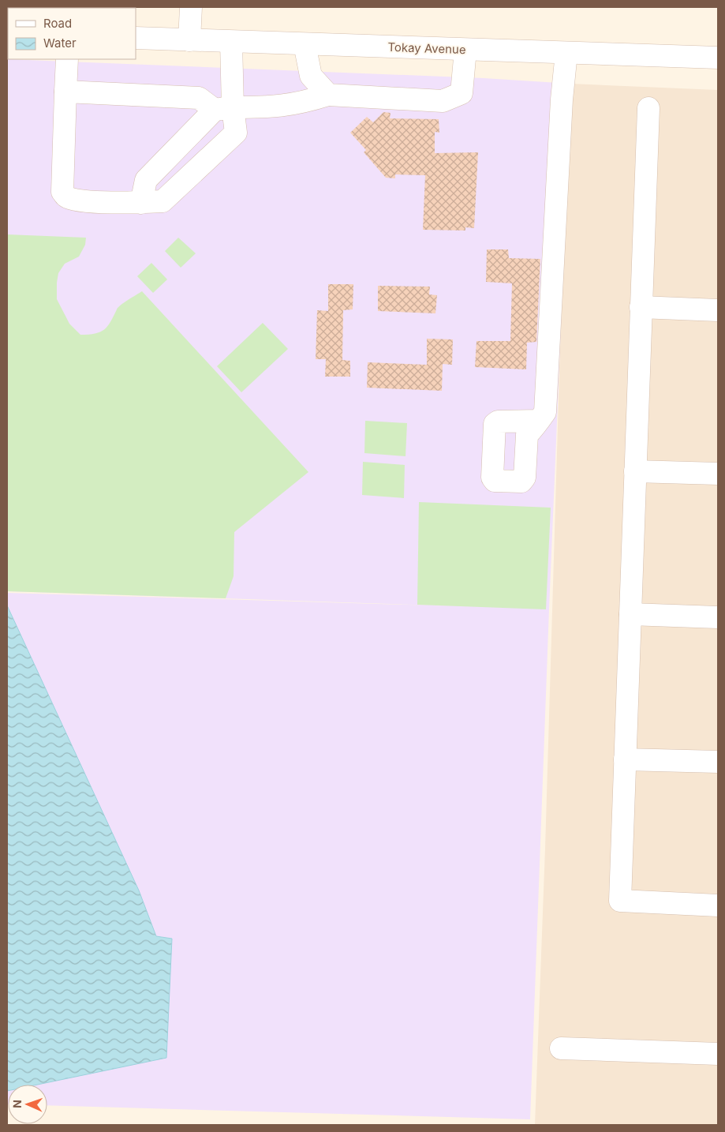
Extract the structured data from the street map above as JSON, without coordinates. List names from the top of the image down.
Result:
{
  "streets": {
    "street": ["Tokay Avenue"]
  },
  "legend": ["Road", "Water"],
  "north": "left"
}
